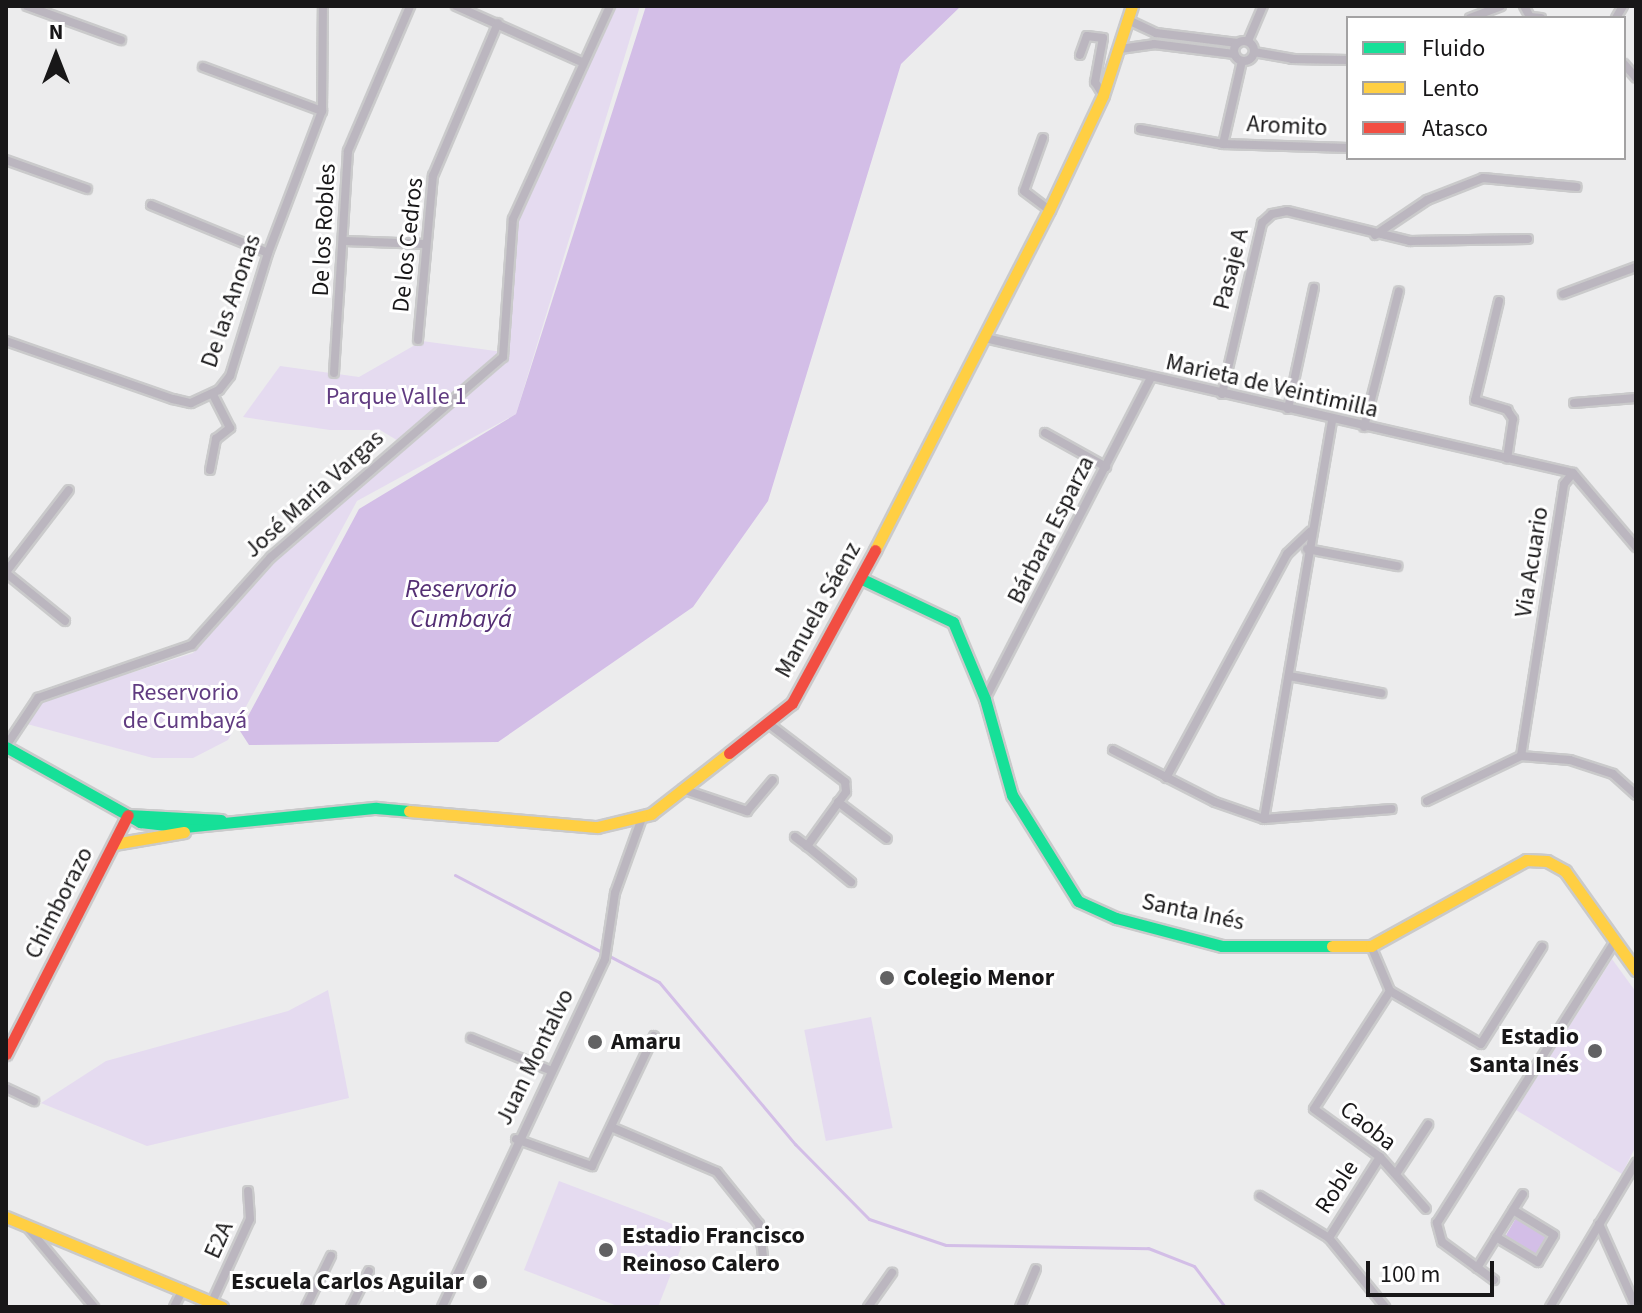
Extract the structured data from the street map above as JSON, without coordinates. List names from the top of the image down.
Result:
{
  "streets": {
    "street": [
      "Aromito",
      "De los Robles",
      "De los Cedros",
      "Pasaje A",
      "De las Anonas",
      "Marieta de Veintimilla",
      "José Maria Vargas",
      "Bárbara Esparza",
      "Via Acuario",
      "Manuela Sáenz",
      "Chimborazo",
      "Santa Inés",
      "Juan Montalvo",
      "Caoba",
      "Roble",
      "E2A"
    ]
  },
  "crossings": [
    ["Pasaje A", "Marieta de Veintimilla"],
    ["Marieta de Veintimilla", "Bárbara Esparza"],
    ["Marieta de Veintimilla", "Via Acuario"],
    ["Marieta de Veintimilla", "Manuela Sáenz"],
    ["Bárbara Esparza", "Santa Inés"],
    ["Manuela Sáenz", "Chimborazo"],
    ["Manuela Sáenz", "Santa Inés"],
    ["Manuela Sáenz", "Juan Montalvo"],
    ["Caoba", "Roble"]
  ],
  "water": ["Reservorio Cumbayá"],
  "parks": ["Parque Valle 1", "Reservorio de Cumbayá"],
  "places": [
    "Colegio Menor",
    "Amaru",
    "Estadio Santa Inés",
    "Estadio Francisco Reinoso Calero",
    "Escuela Carlos Aguilar"
  ],
  "legend": ["Fluido", "Lento", "Atasco"],
  "scale_bar": "100 m",
  "north": "top"
}
